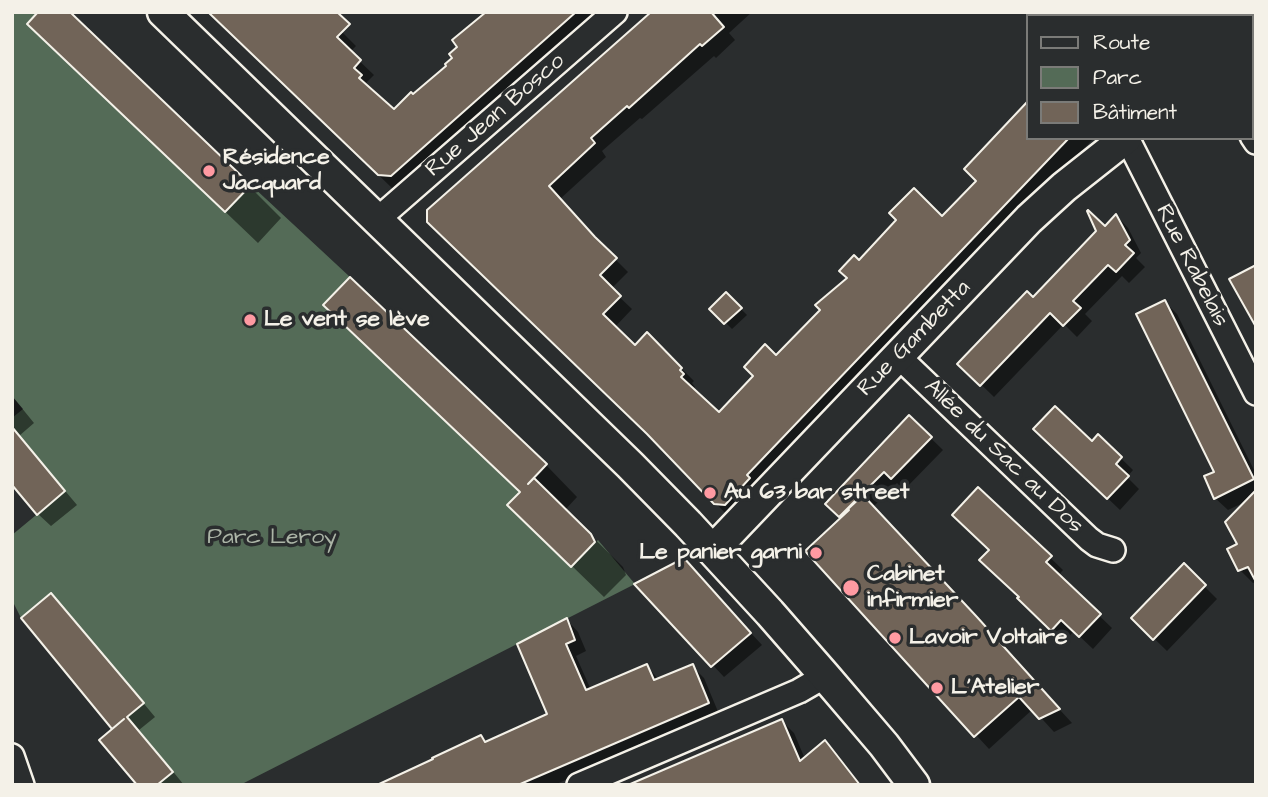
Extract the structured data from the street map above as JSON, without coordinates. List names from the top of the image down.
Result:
{
  "streets": {
    "street": [
      "Rue Jean Bosco",
      "Rue Rabelais",
      "Rue Gambetta",
      "Allée du Sac au Dos"
    ]
  },
  "crossings": [
    ["Rue Gambetta", "Allée du Sac au Dos"]
  ],
  "parks": ["Parc Leroy"],
  "places": [
    "Résidence Jacquard",
    "Le vent se lève",
    "Au 63 bar street",
    "Le panier garni",
    "Cabinet infirmier",
    "Lavoir Voltaire",
    "L’Atelier"
  ],
  "legend": ["Route", "Parc", "Bâtiment"]
}
